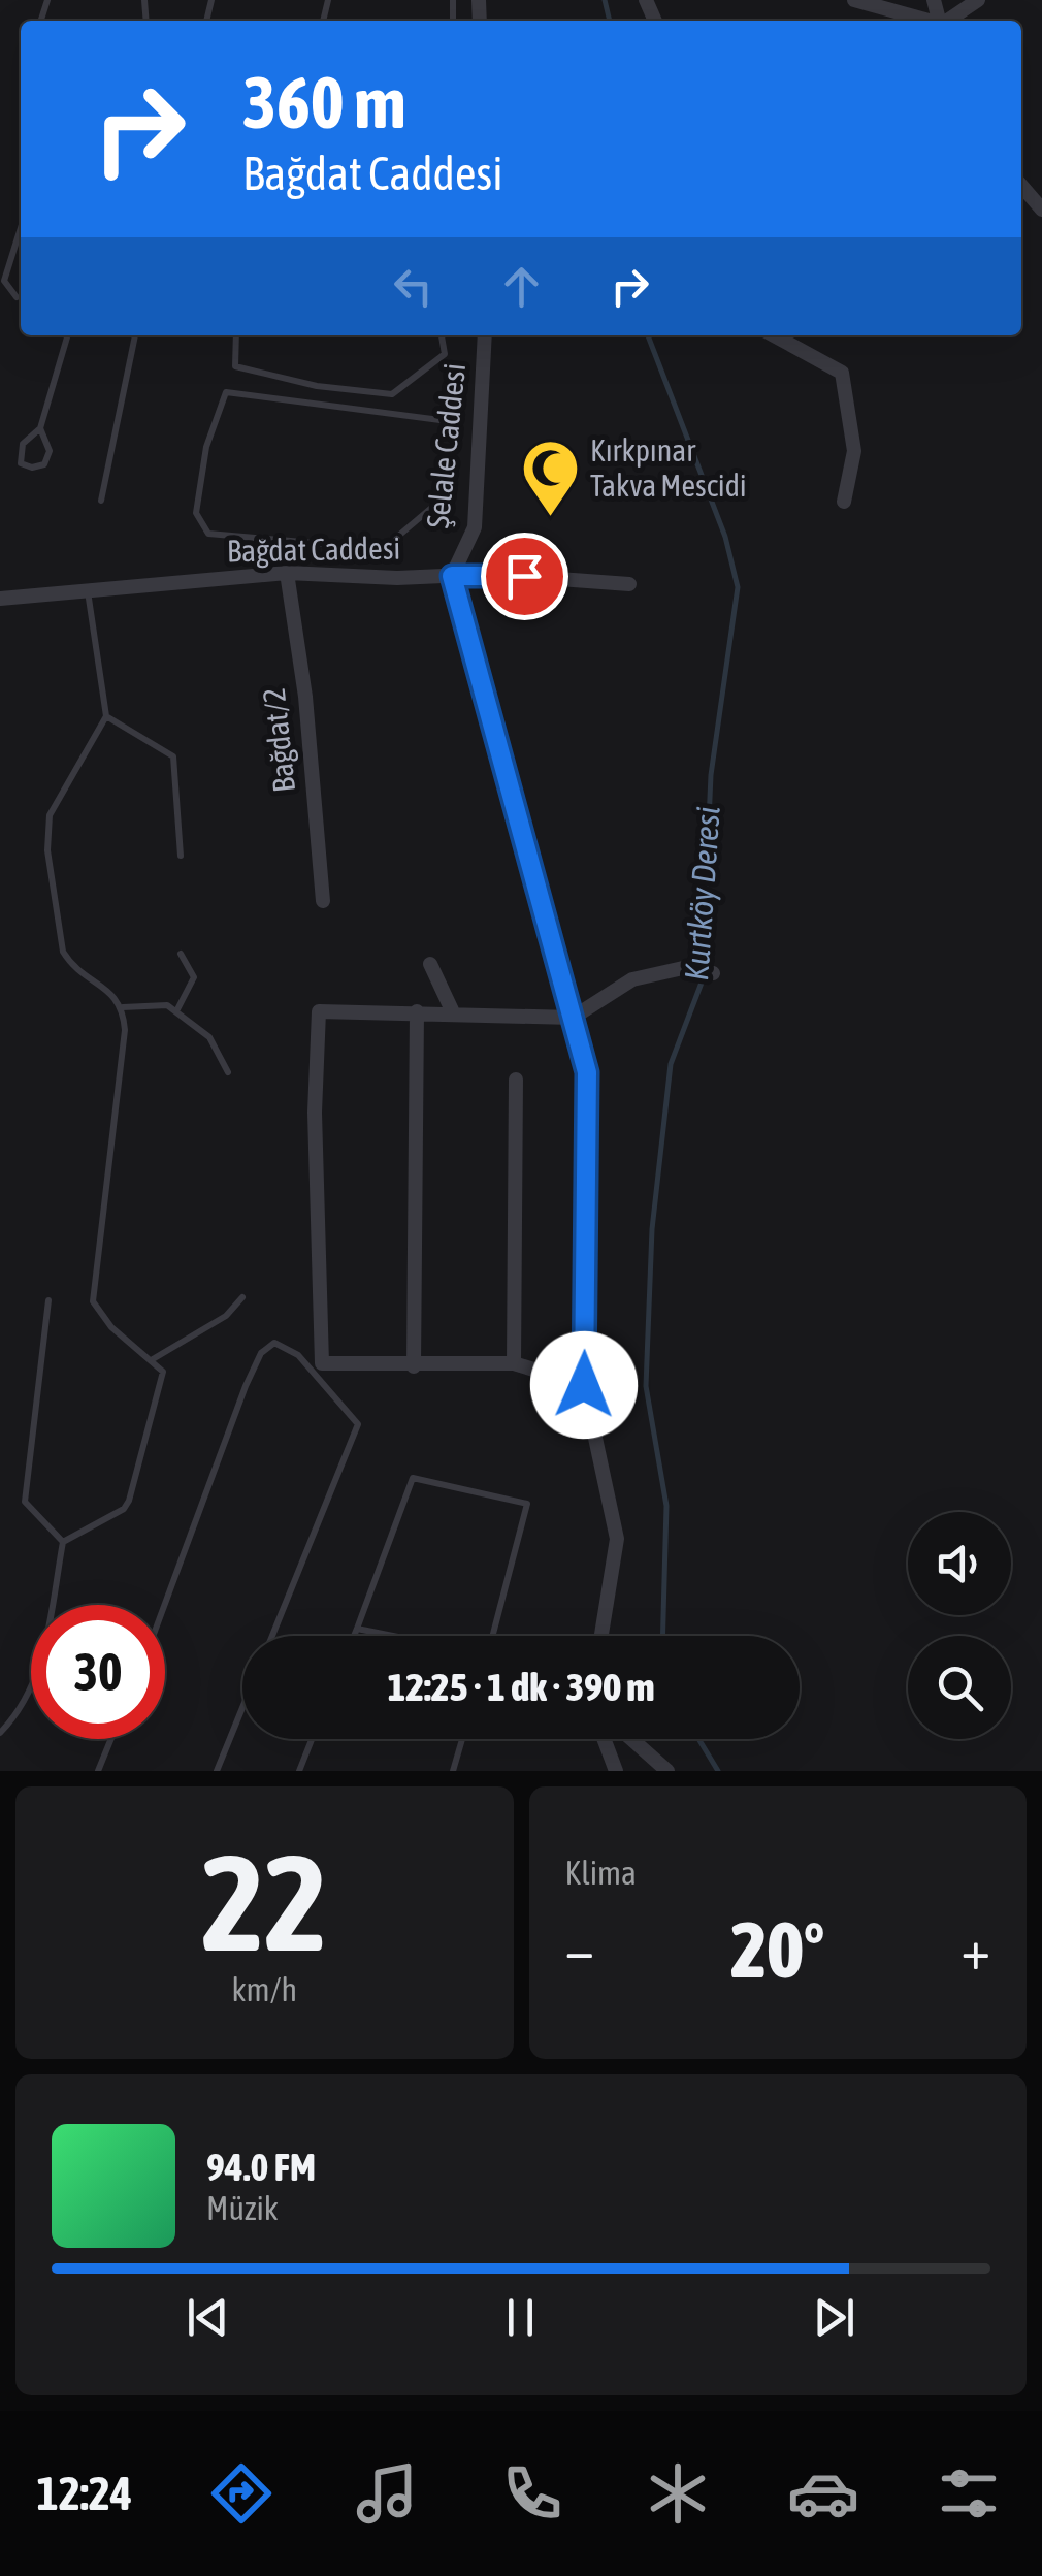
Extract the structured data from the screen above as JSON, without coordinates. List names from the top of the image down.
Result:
{
  "streets": {
    "street": ["Şelale Caddesi", "Bağdat Caddesi", "Bağdat/2"]
  },
  "crossings": [
    ["Şelale Caddesi", "Bağdat Caddesi"],
    ["Bağdat Caddesi", "Bağdat/2"]
  ],
  "water": ["Kurtköy Deresi"],
  "places": {
    "mosque": ["Kırkpınar Takva Mescidi"]
  },
  "page": {
    "turn": ["360 m", "Bağdat Caddesi"],
    "limit": "30",
    "trip": "12:25 · 1 dk · 390 m",
    "tile": [
      ["22", "km/h"],
      "Klima"
    ],
    "heat": ["−", "20°", "+"],
    "song": ["94.0 FM", "Müzik"],
    "tabs": "12:24"
  }
}
